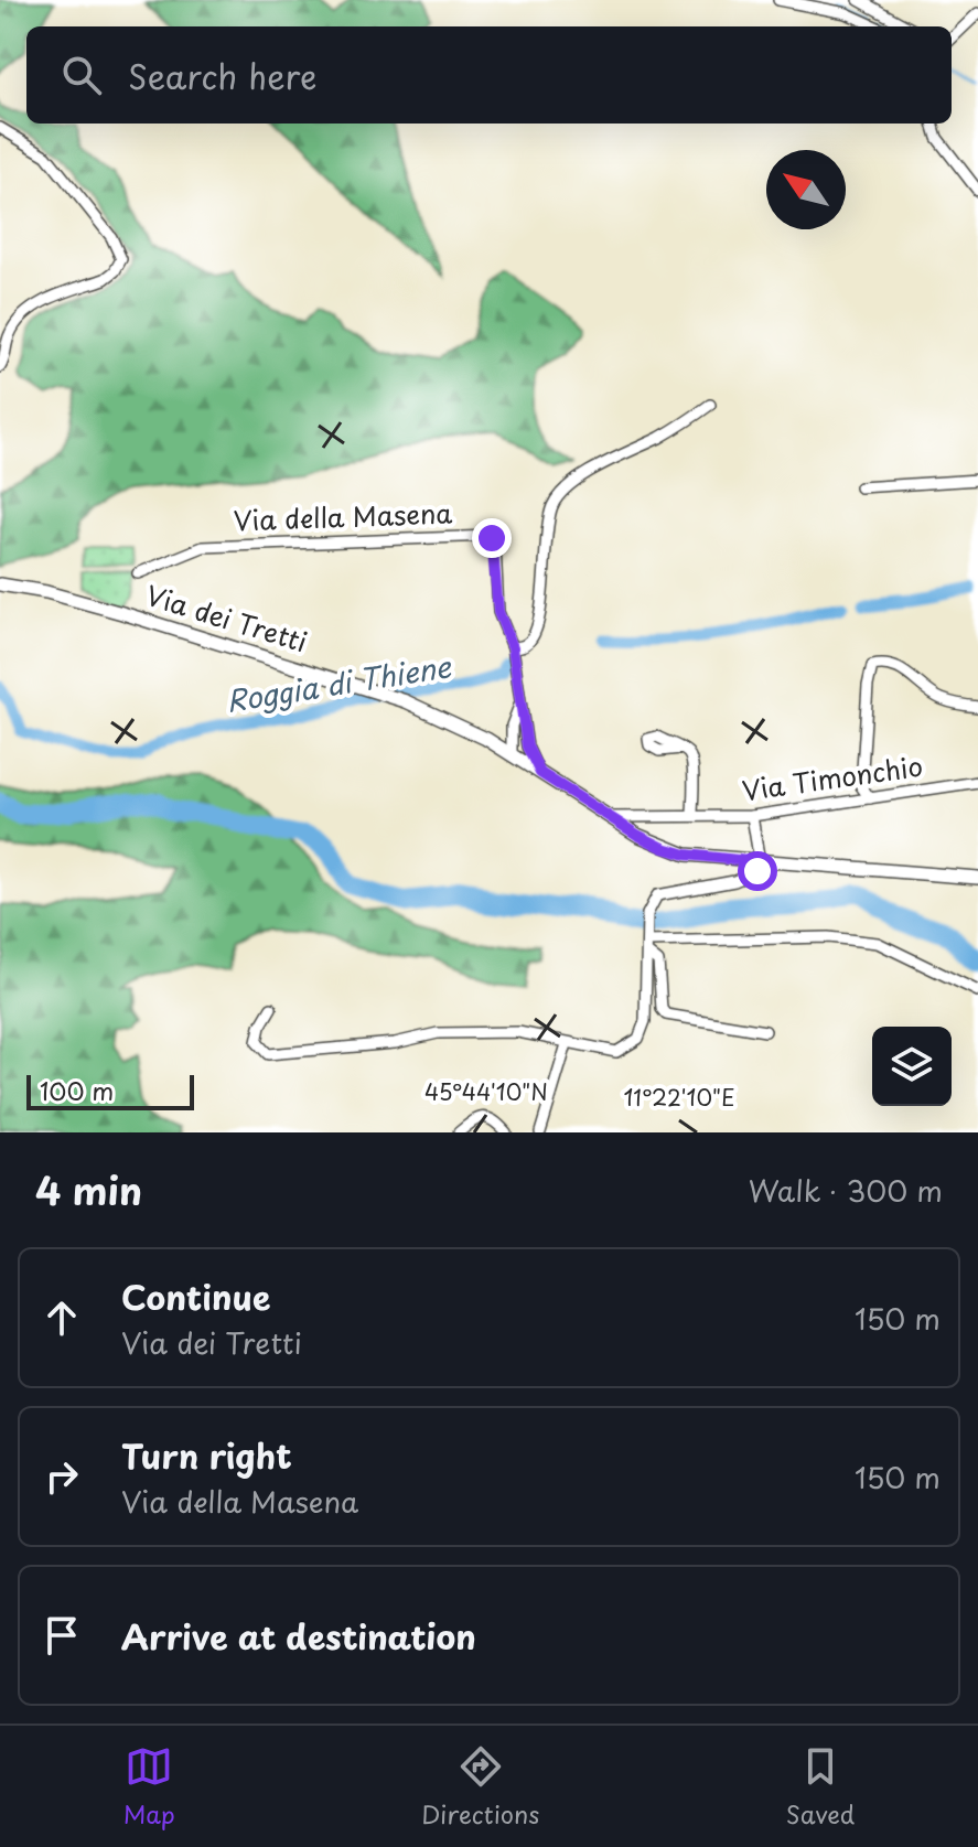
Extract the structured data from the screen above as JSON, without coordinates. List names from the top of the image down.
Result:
{
  "streets": {
    "street": ["Via della Masena", "Via dei Tretti", "Via Timonchio"]
  },
  "crossings": [
    ["Via della Masena", "Via dei Tretti"],
    ["Via dei Tretti", "Via Timonchio"]
  ],
  "water": ["Roggia di Thiene"],
  "scale_bar": "100 m",
  "north": "top left",
  "page": {
    "search": "Search here",
    "scale": "100 m",
    "heading": ["4 min", "Walk · 300 m"],
    "list": [
      ["Continue", "Via dei Tretti", "150 m"],
      ["Turn right", "Via della Masena", "150 m"],
      "Arrive at destination"
    ],
    "nav": ["Map", "Directions", "Saved"]
  },
  "coordinates": ["45°44'10\"N", "11°22'10\"E"]
}
